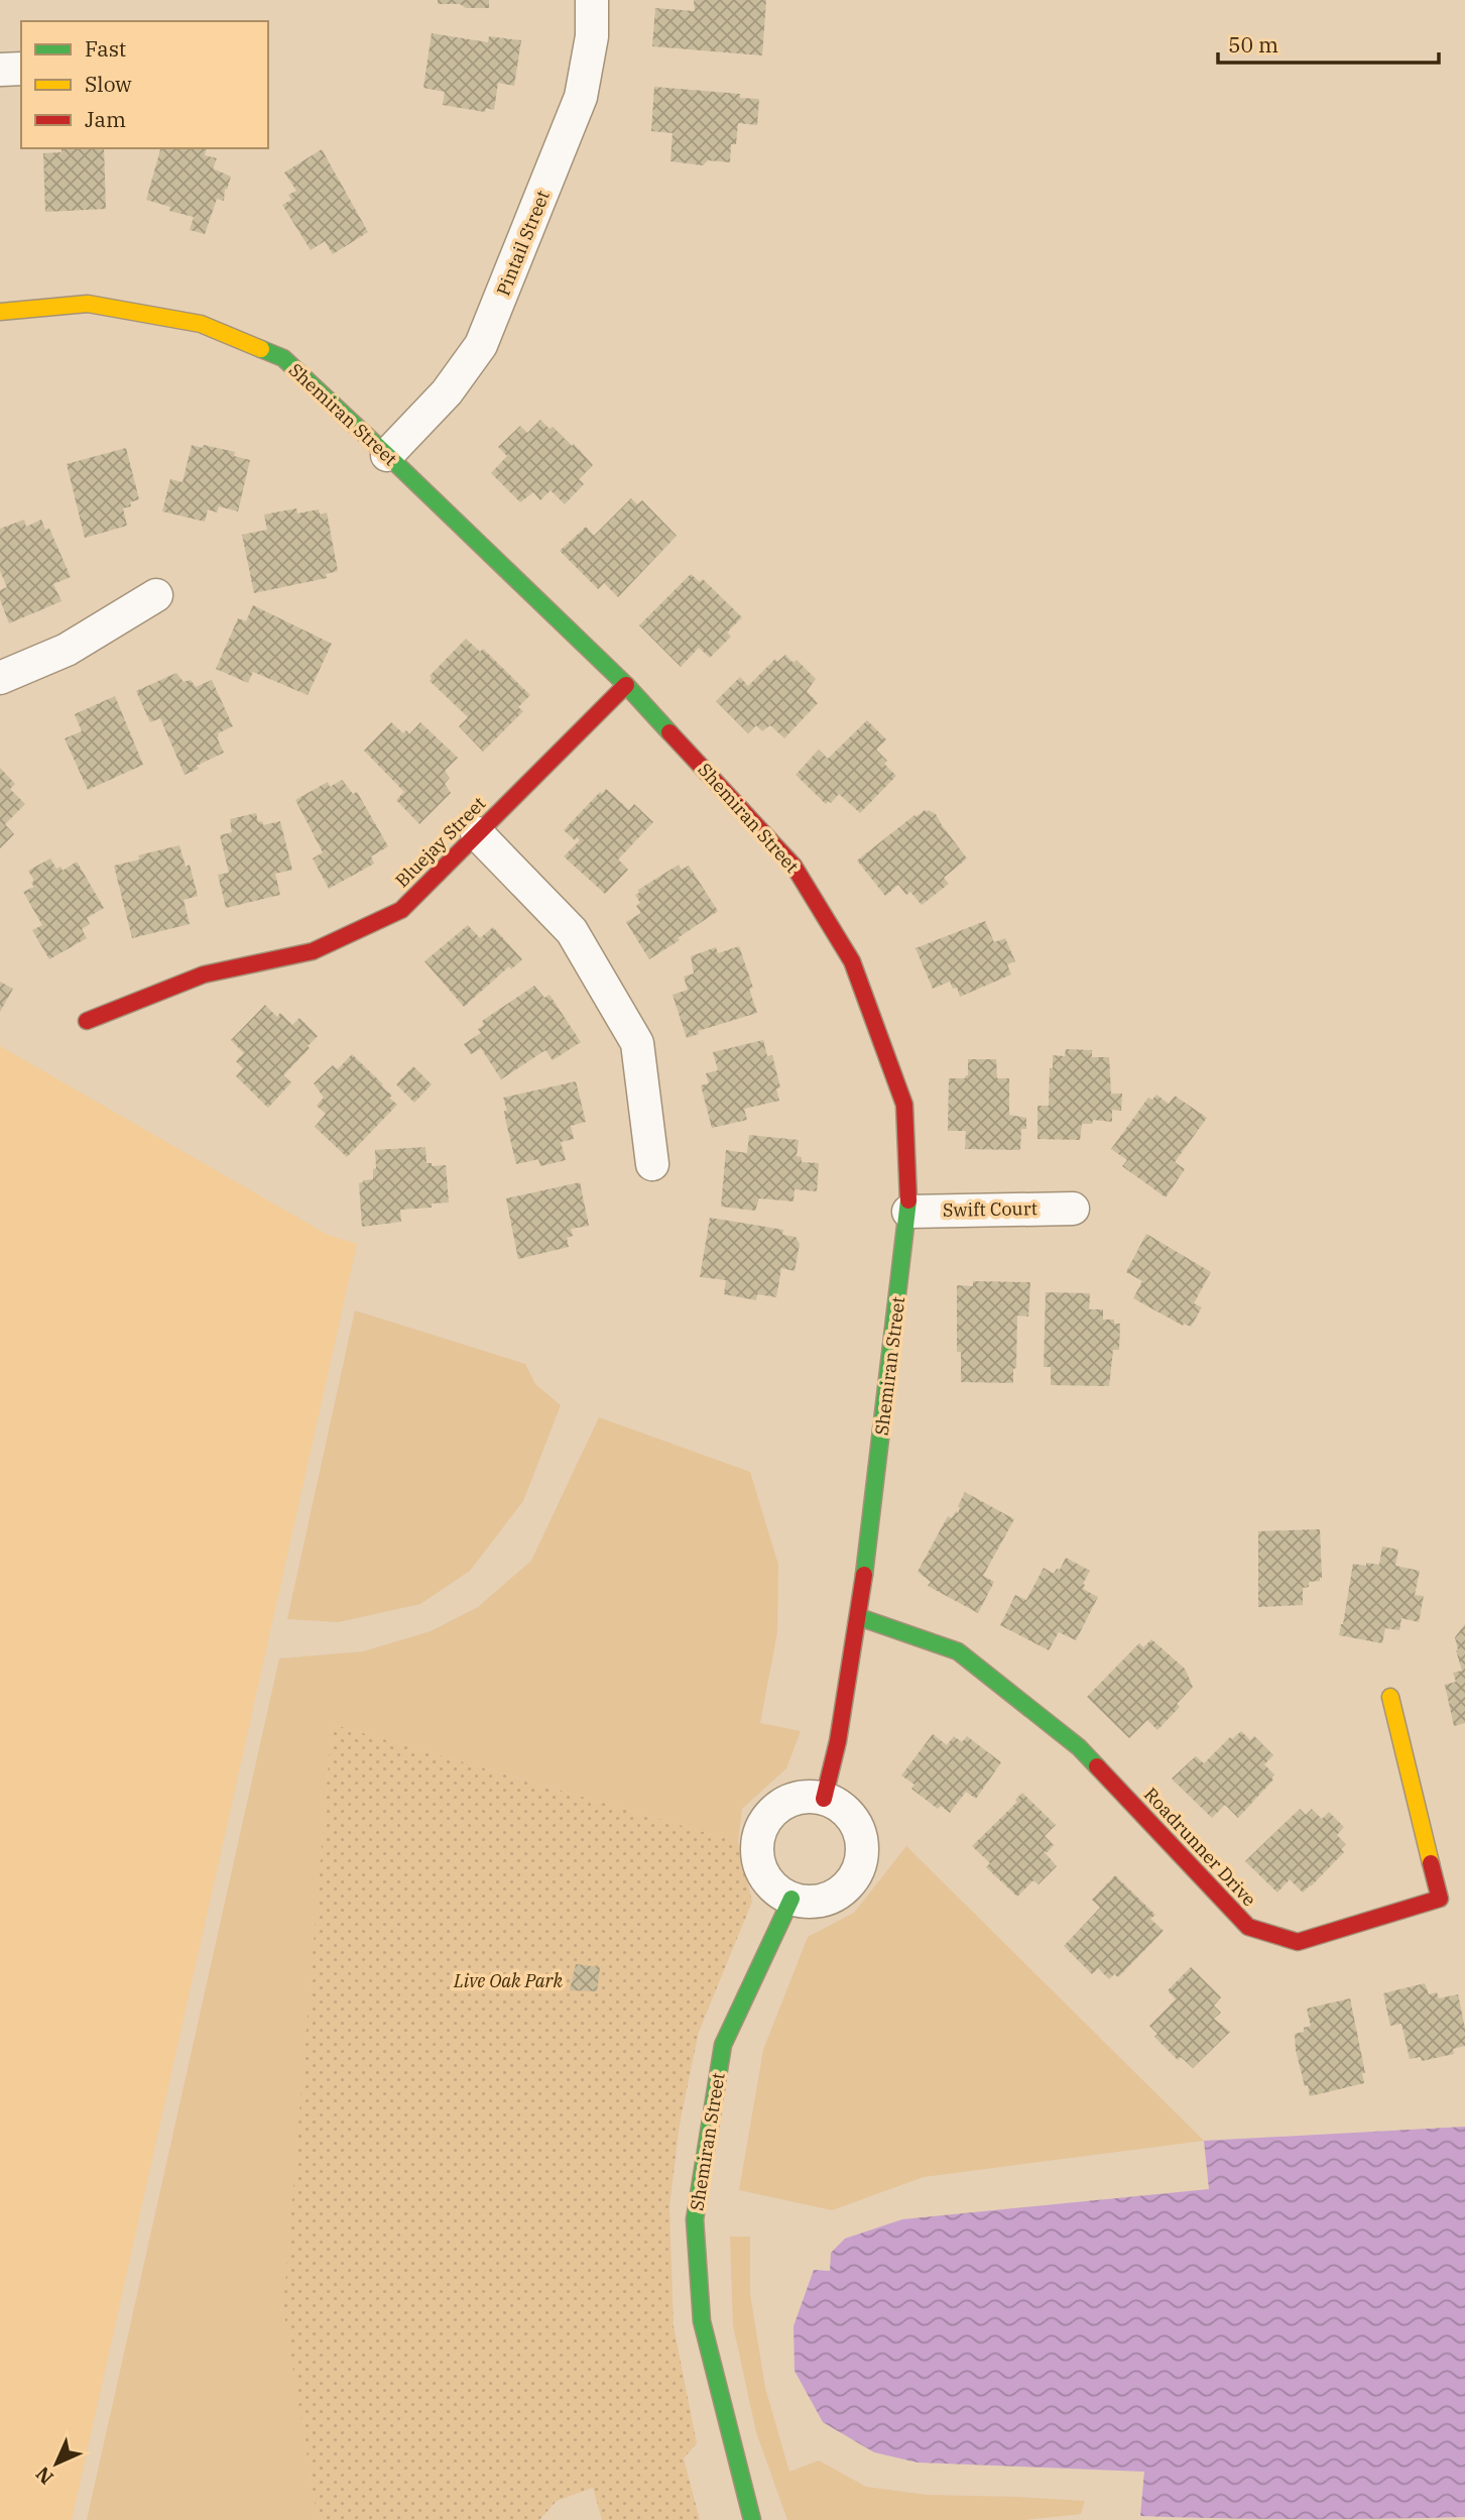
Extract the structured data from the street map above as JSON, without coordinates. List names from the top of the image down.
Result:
{
  "streets": {
    "street": [
      "Pintail Street",
      "Shemiran Street",
      "Bluejay Street",
      "Swift Court",
      "Roadrunner Drive"
    ]
  },
  "crossings": [
    ["Pintail Street", "Shemiran Street"],
    ["Shemiran Street", "Bluejay Street"],
    ["Shemiran Street", "Swift Court"],
    ["Shemiran Street", "Roadrunner Drive"]
  ],
  "parks": ["Live Oak Park"],
  "legend": ["Fast", "Slow", "Jam"],
  "scale_bar": "50 m",
  "north": "bottom left"
}
